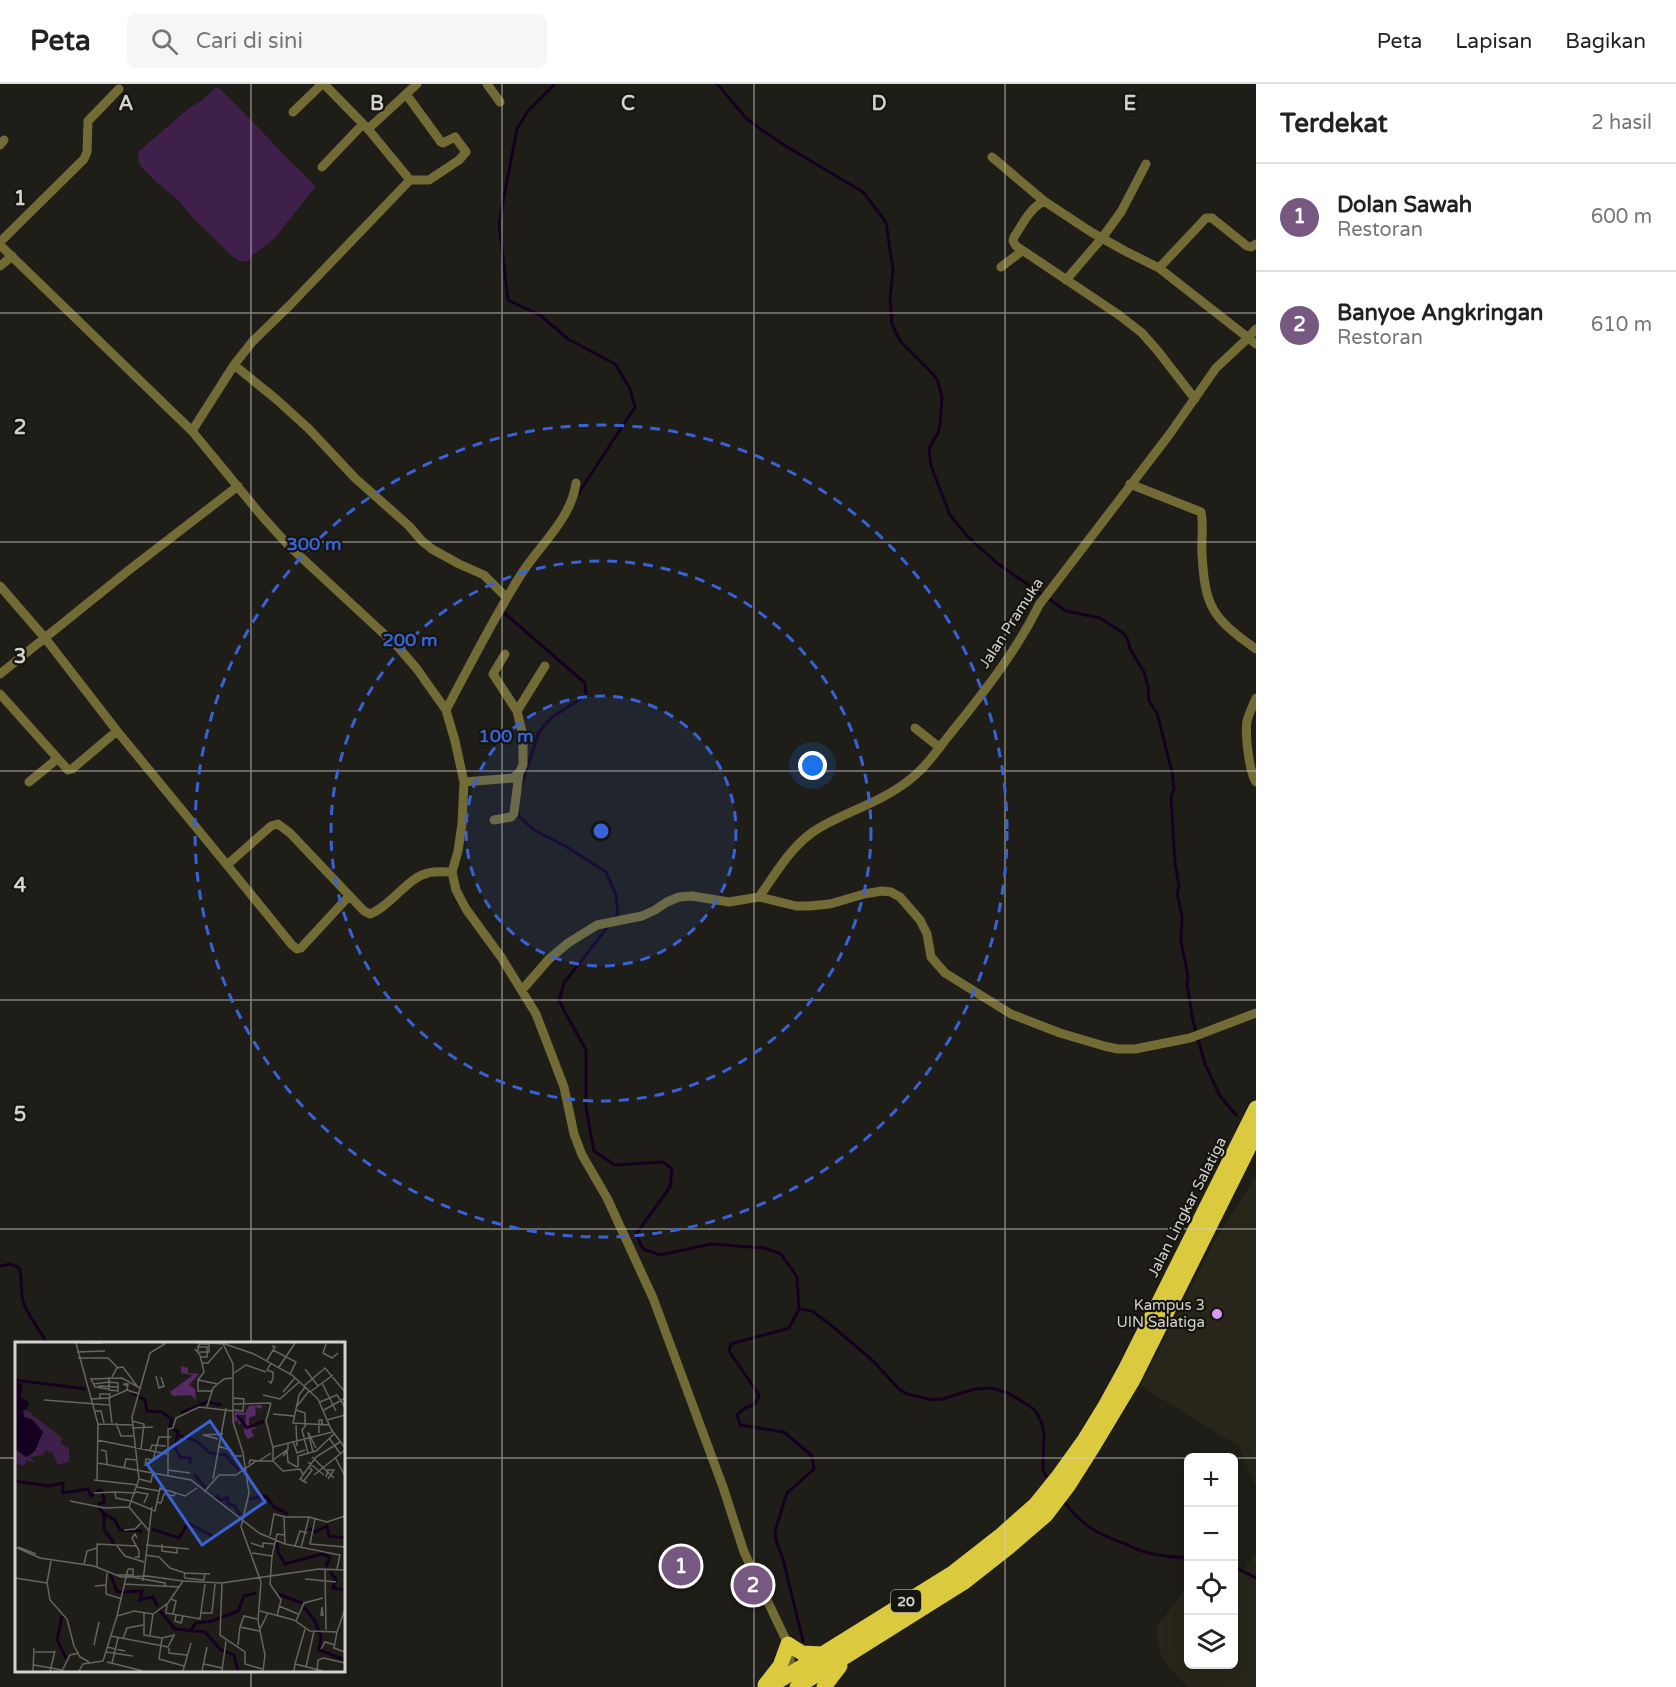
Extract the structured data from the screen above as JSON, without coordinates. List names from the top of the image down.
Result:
{
  "streets": {
    "highway": ["Jalan Lingkar Salatiga", "20"],
    "street": ["Jalan Pramuka"]
  },
  "places": ["Kampus 3 UIN Salatiga"],
  "page": {
    "header": "Peta",
    "search": "Cari di sini",
    "nav": ["Peta", "Lapisan", "Bagikan"],
    "heading": ["Terdekat", "2 hasil"],
    "list": [
      {
        "mark": "1",
        "name": "Dolan Sawah",
        "note": "Restoran",
        "value": "600 m"
      },
      {
        "mark": "2",
        "name": "Banyoe Angkringan",
        "note": "Restoran",
        "value": "610 m"
      }
    ],
    "map_buttons": ["+", "−"],
    "pins": ["1", "2"]
  },
  "grid": {
    "columns": [
      "A",
      "B",
      "C",
      "D",
      "E"
    ],
    "rows": [
      "1",
      "2",
      "3",
      "4",
      "5"
    ]
  },
  "rings": ["300 m", "200 m", "100 m"]
}
